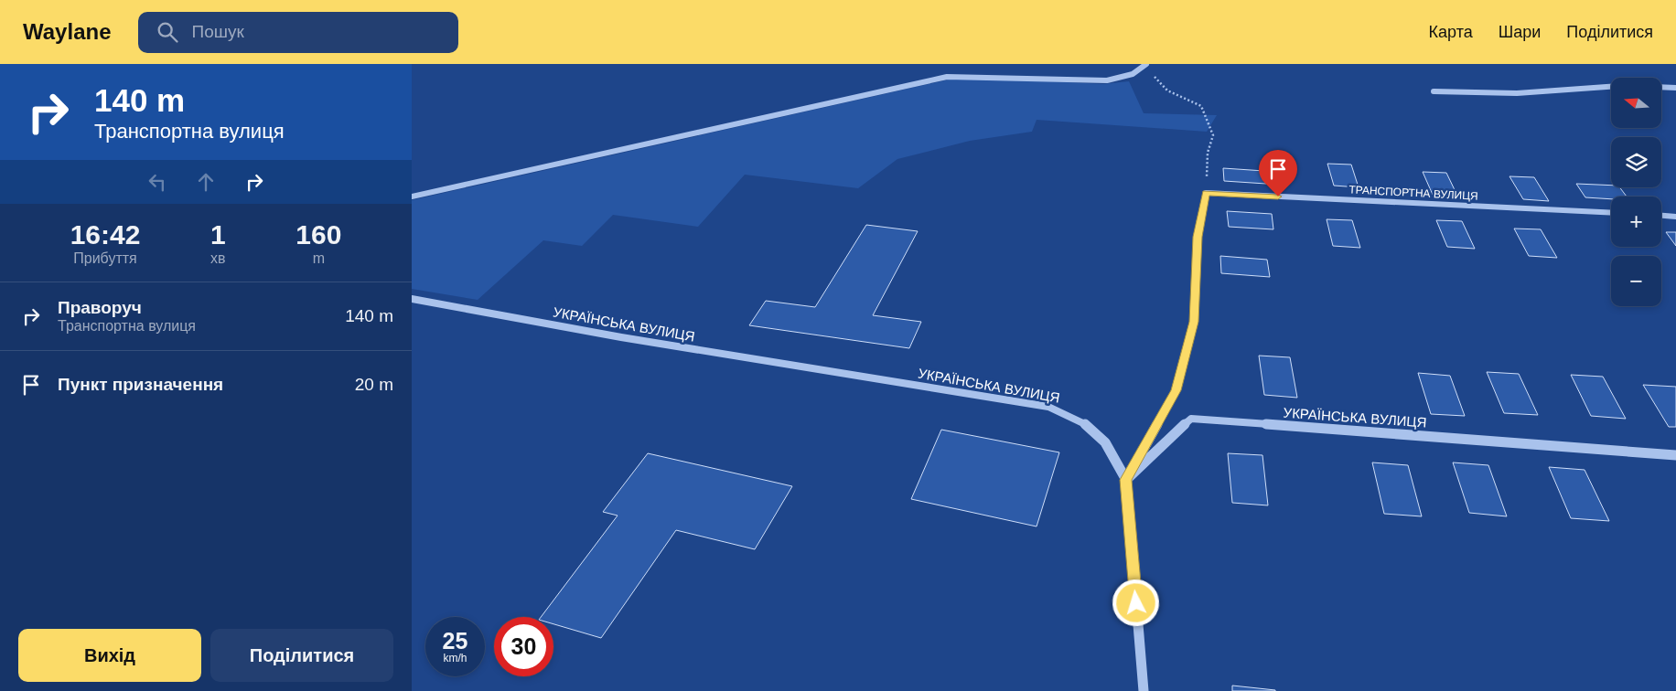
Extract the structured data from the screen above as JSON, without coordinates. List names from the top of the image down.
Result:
{
  "streets": {
    "street": ["ТРАНСПОРТНА ВУЛИЦЯ", "УКРАЇНСЬКА ВУЛИЦЯ"]
  },
  "north": "left",
  "page": {
    "header": "Waylane",
    "search": "Пошук",
    "nav": ["Карта", "Шари", "Поділитися"],
    "turn": ["140 m", "Транспортна вулиця"],
    "map_buttons": ["+", "−"],
    "eta": [
      "16:42",
      "Прибуття",
      "1",
      "хв",
      "160",
      "m"
    ],
    "list": [
      {
        "name": "Праворуч",
        "note": "Транспортна вулиця",
        "value": "140 m"
      },
      {
        "name": "Пункт призначення",
        "value": "20 m"
      }
    ],
    "speed": "25 km/h",
    "limit": "30",
    "buttons": ["Вихід", "Поділитися"]
  }
}
